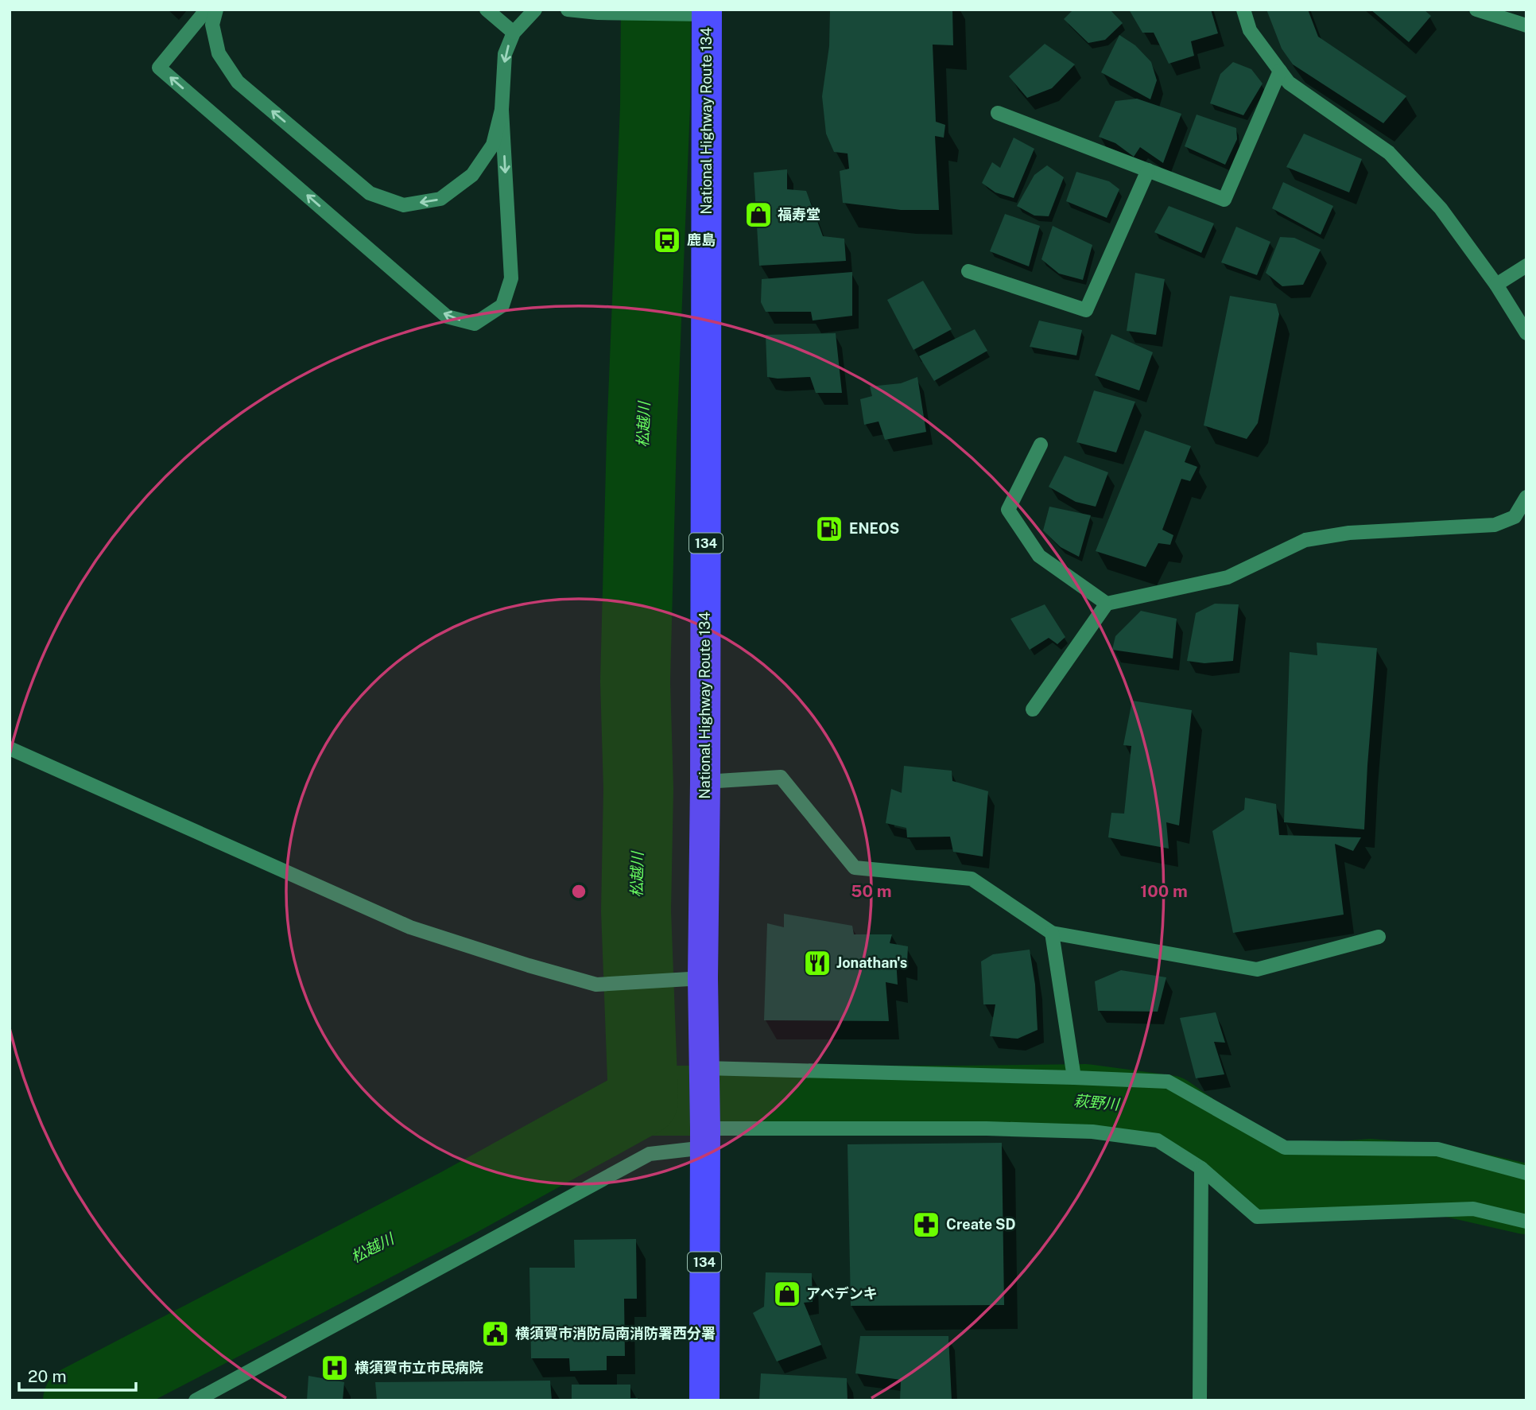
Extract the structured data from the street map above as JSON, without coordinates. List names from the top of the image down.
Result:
{
  "streets": {
    "highway": ["National Highway Route 134", "134"]
  },
  "water": ["松越川", "萩野川"],
  "places": {
    "shop": ["福寿堂", "アベデンキ"],
    "bus stop": ["鹿島"],
    "fuel station": ["ENEOS"],
    "restaurant": ["Jonathan's"],
    "pharmacy": ["Create SD"],
    "public building": ["横須賀市消防局南消防署西分署"],
    "hospital": ["横須賀市立市民病院"]
  },
  "scale_bar": "20 m",
  "rings": ["50 m", "100 m"]
}
